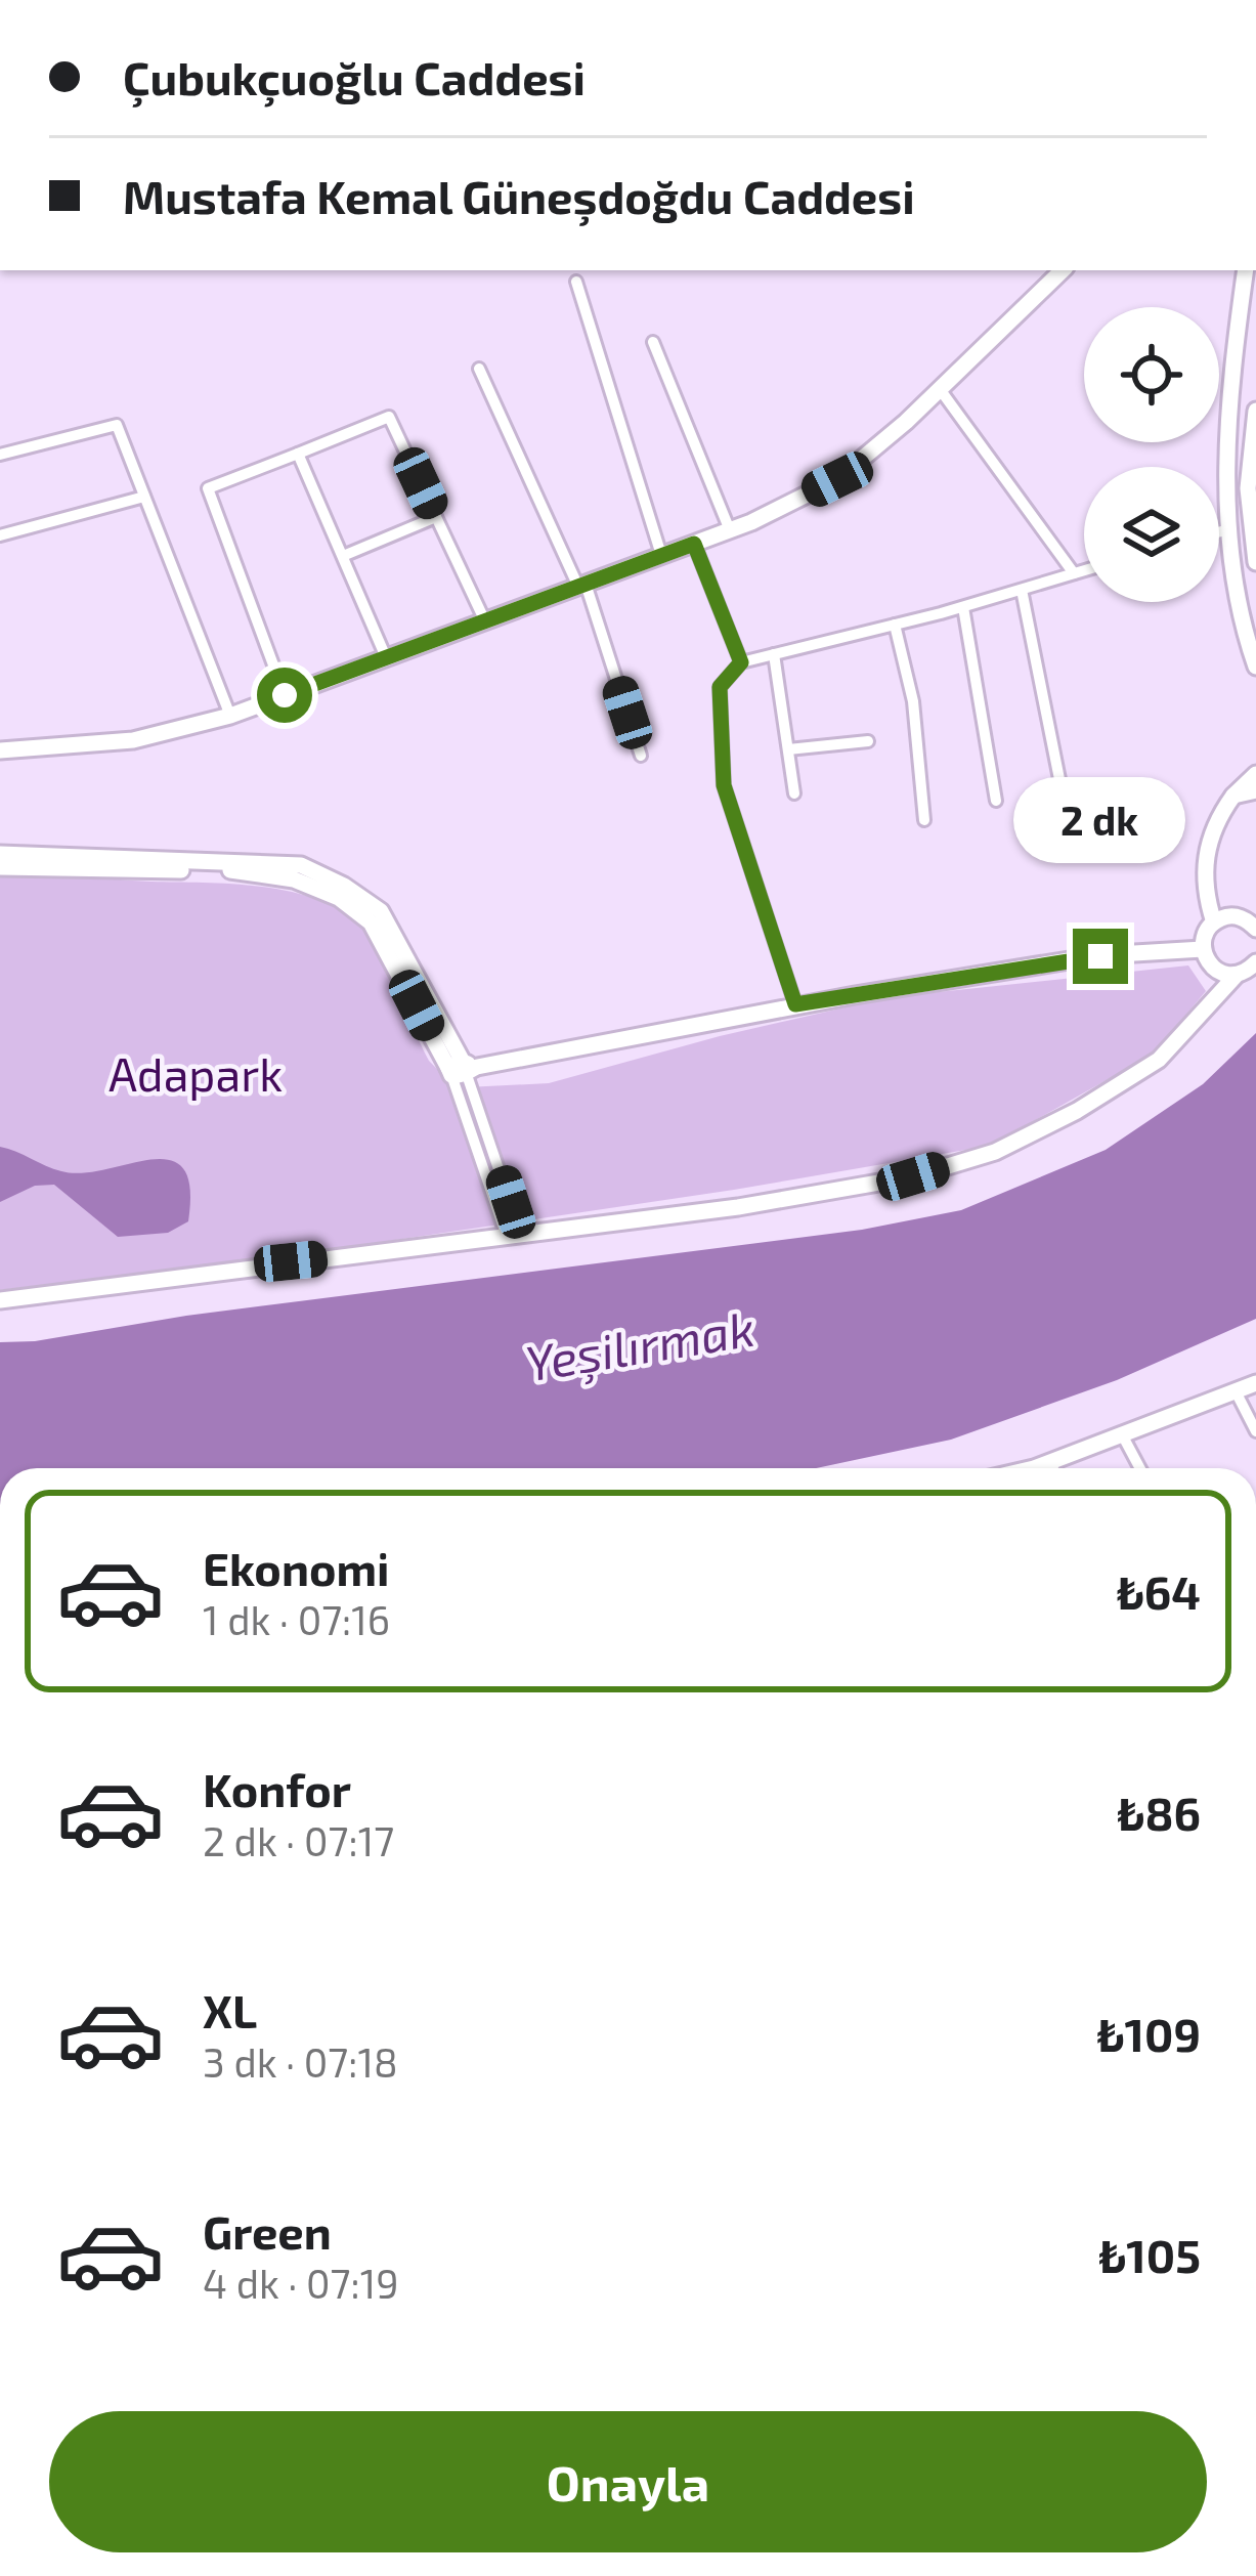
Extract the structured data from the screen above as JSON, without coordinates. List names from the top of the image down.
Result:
{
  "water": ["Yeşilırmak"],
  "parks": ["Adapark"],
  "page": {
    "banner": ["Çubukçuoğlu Caddesi", "Mustafa Kemal Güneşdoğdu Caddesi"],
    "bubble": "2 dk",
    "list": [
      {
        "name": "Ekonomi",
        "note": "1 dk · 07:16",
        "value": "₺64"
      },
      {
        "name": "Konfor",
        "note": "2 dk · 07:17",
        "value": "₺86"
      },
      {
        "name": "XL",
        "note": "3 dk · 07:18",
        "value": "₺109"
      },
      {
        "name": "Green",
        "note": "4 dk · 07:19",
        "value": "₺105"
      }
    ],
    "buttons": "Onayla"
  }
}
